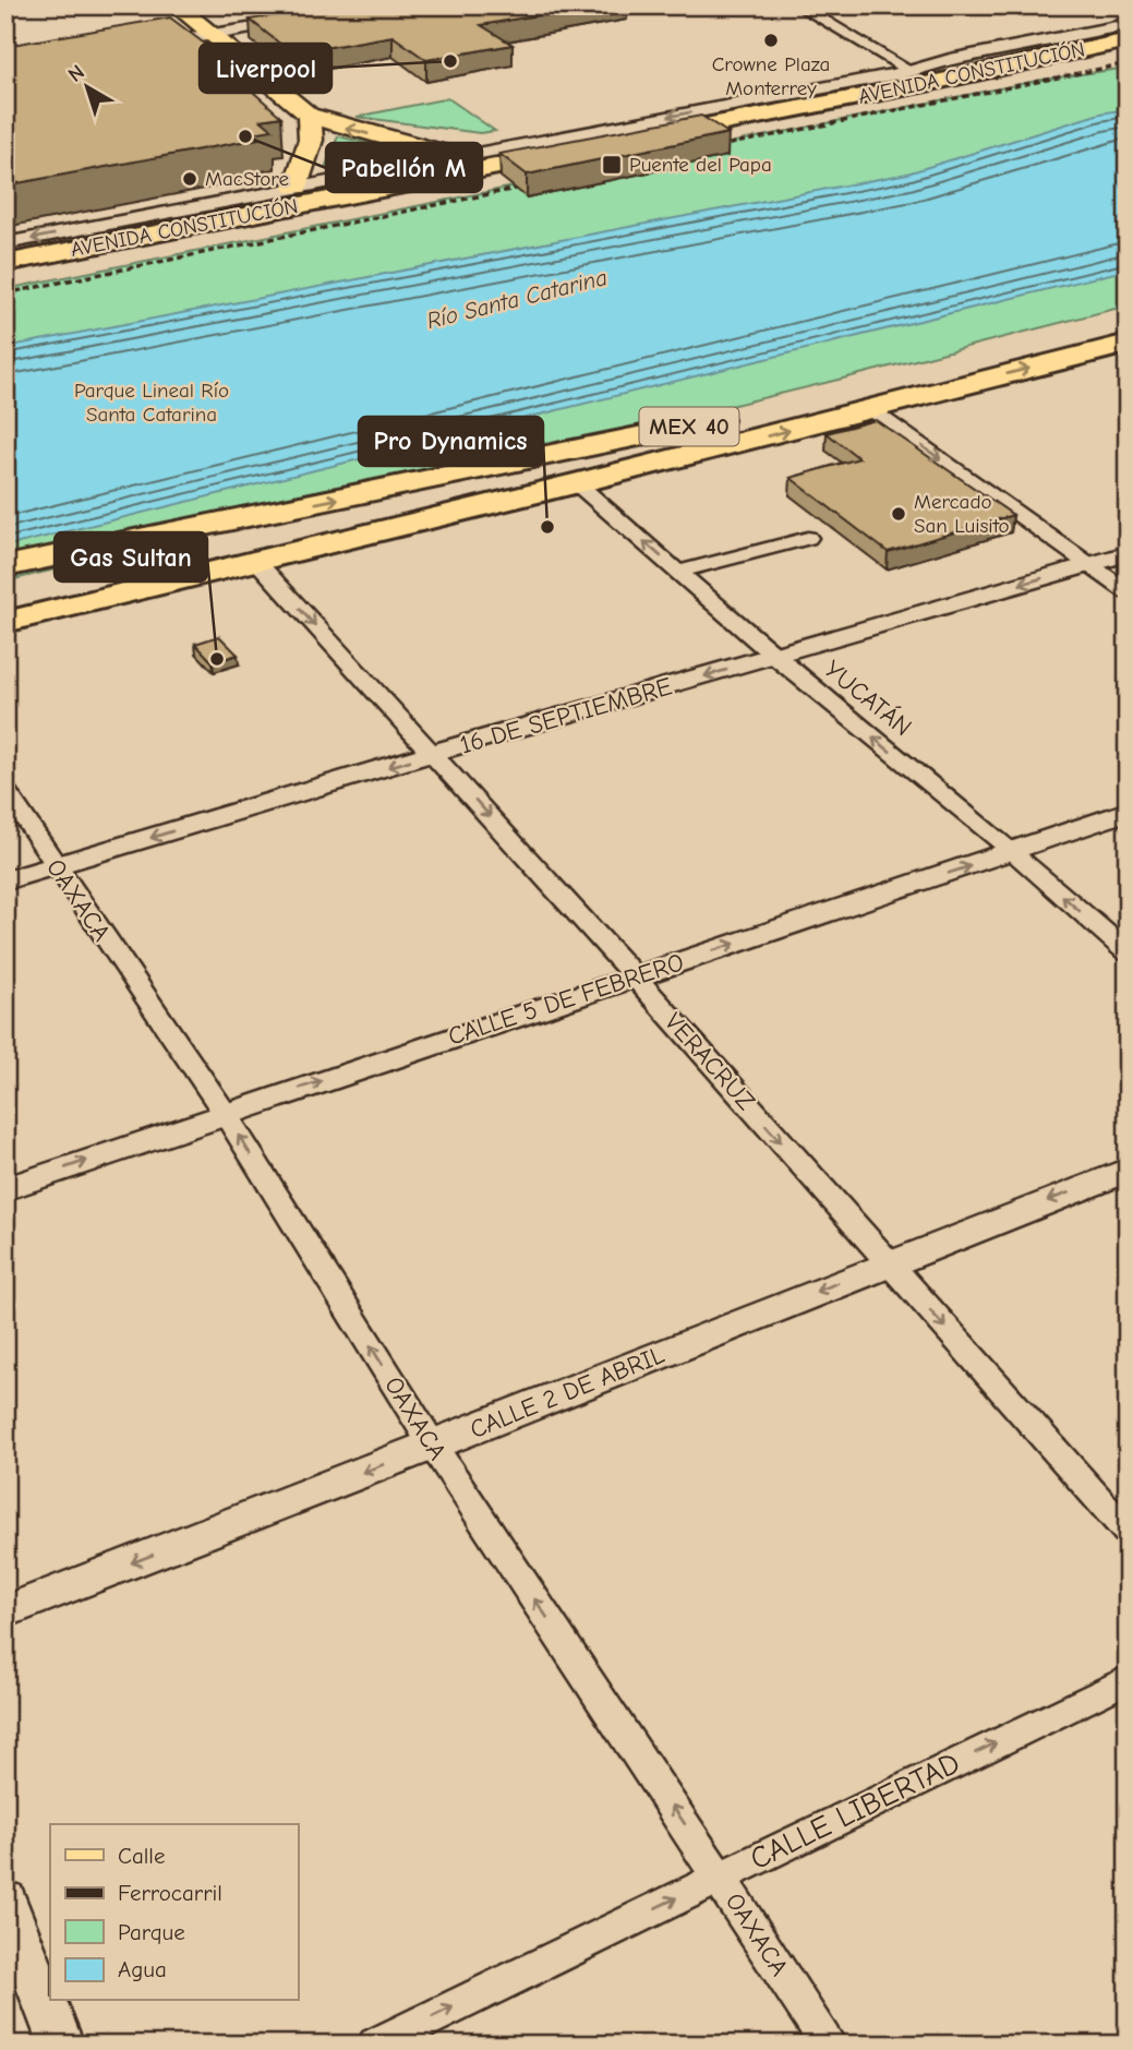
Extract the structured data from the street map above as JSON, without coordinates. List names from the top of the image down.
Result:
{
  "streets": {
    "highway": ["AVENIDA CONSTITUCIÓN", "MEX 40"],
    "street": [
      "YUCATÁN",
      "16 DE SEPTIEMBRE",
      "OAXACA",
      "CALLE 5 DE FEBRERO",
      "VERACRUZ",
      "CALLE 2 DE ABRIL",
      "CALLE LIBERTAD"
    ]
  },
  "crossings": [
    ["MEX 40", "YUCATÁN"],
    ["MEX 40", "VERACRUZ"],
    ["YUCATÁN", "16 DE SEPTIEMBRE"],
    ["YUCATÁN", "CALLE 5 DE FEBRERO"],
    ["16 DE SEPTIEMBRE", "OAXACA"],
    ["16 DE SEPTIEMBRE", "VERACRUZ"],
    ["OAXACA", "CALLE 5 DE FEBRERO"],
    ["OAXACA", "CALLE 2 DE ABRIL"],
    ["OAXACA", "CALLE LIBERTAD"],
    ["CALLE 5 DE FEBRERO", "VERACRUZ"],
    ["VERACRUZ", "CALLE 2 DE ABRIL"]
  ],
  "one_way": [
    "YUCATÁN",
    "16 DE SEPTIEMBRE",
    "OAXACA",
    "CALLE 5 DE FEBRERO",
    "VERACRUZ",
    "CALLE 2 DE ABRIL",
    "CALLE LIBERTAD"
  ],
  "water": ["Río Santa Catarina"],
  "parks": ["Parque Lineal Río Santa Catarina"],
  "places": {
    "other": [
      "Crowne Plaza Monterrey",
      "Liverpool",
      "Pabellón M",
      "MacStore",
      "Mercado San Luisito",
      "Pro Dynamics",
      "Gas Sultan"
    ],
    "transit": ["Puente del Papa"]
  },
  "legend": [
    "Calle",
    "Ferrocarril",
    "Parque",
    "Agua"
  ],
  "north": "top left"
}
